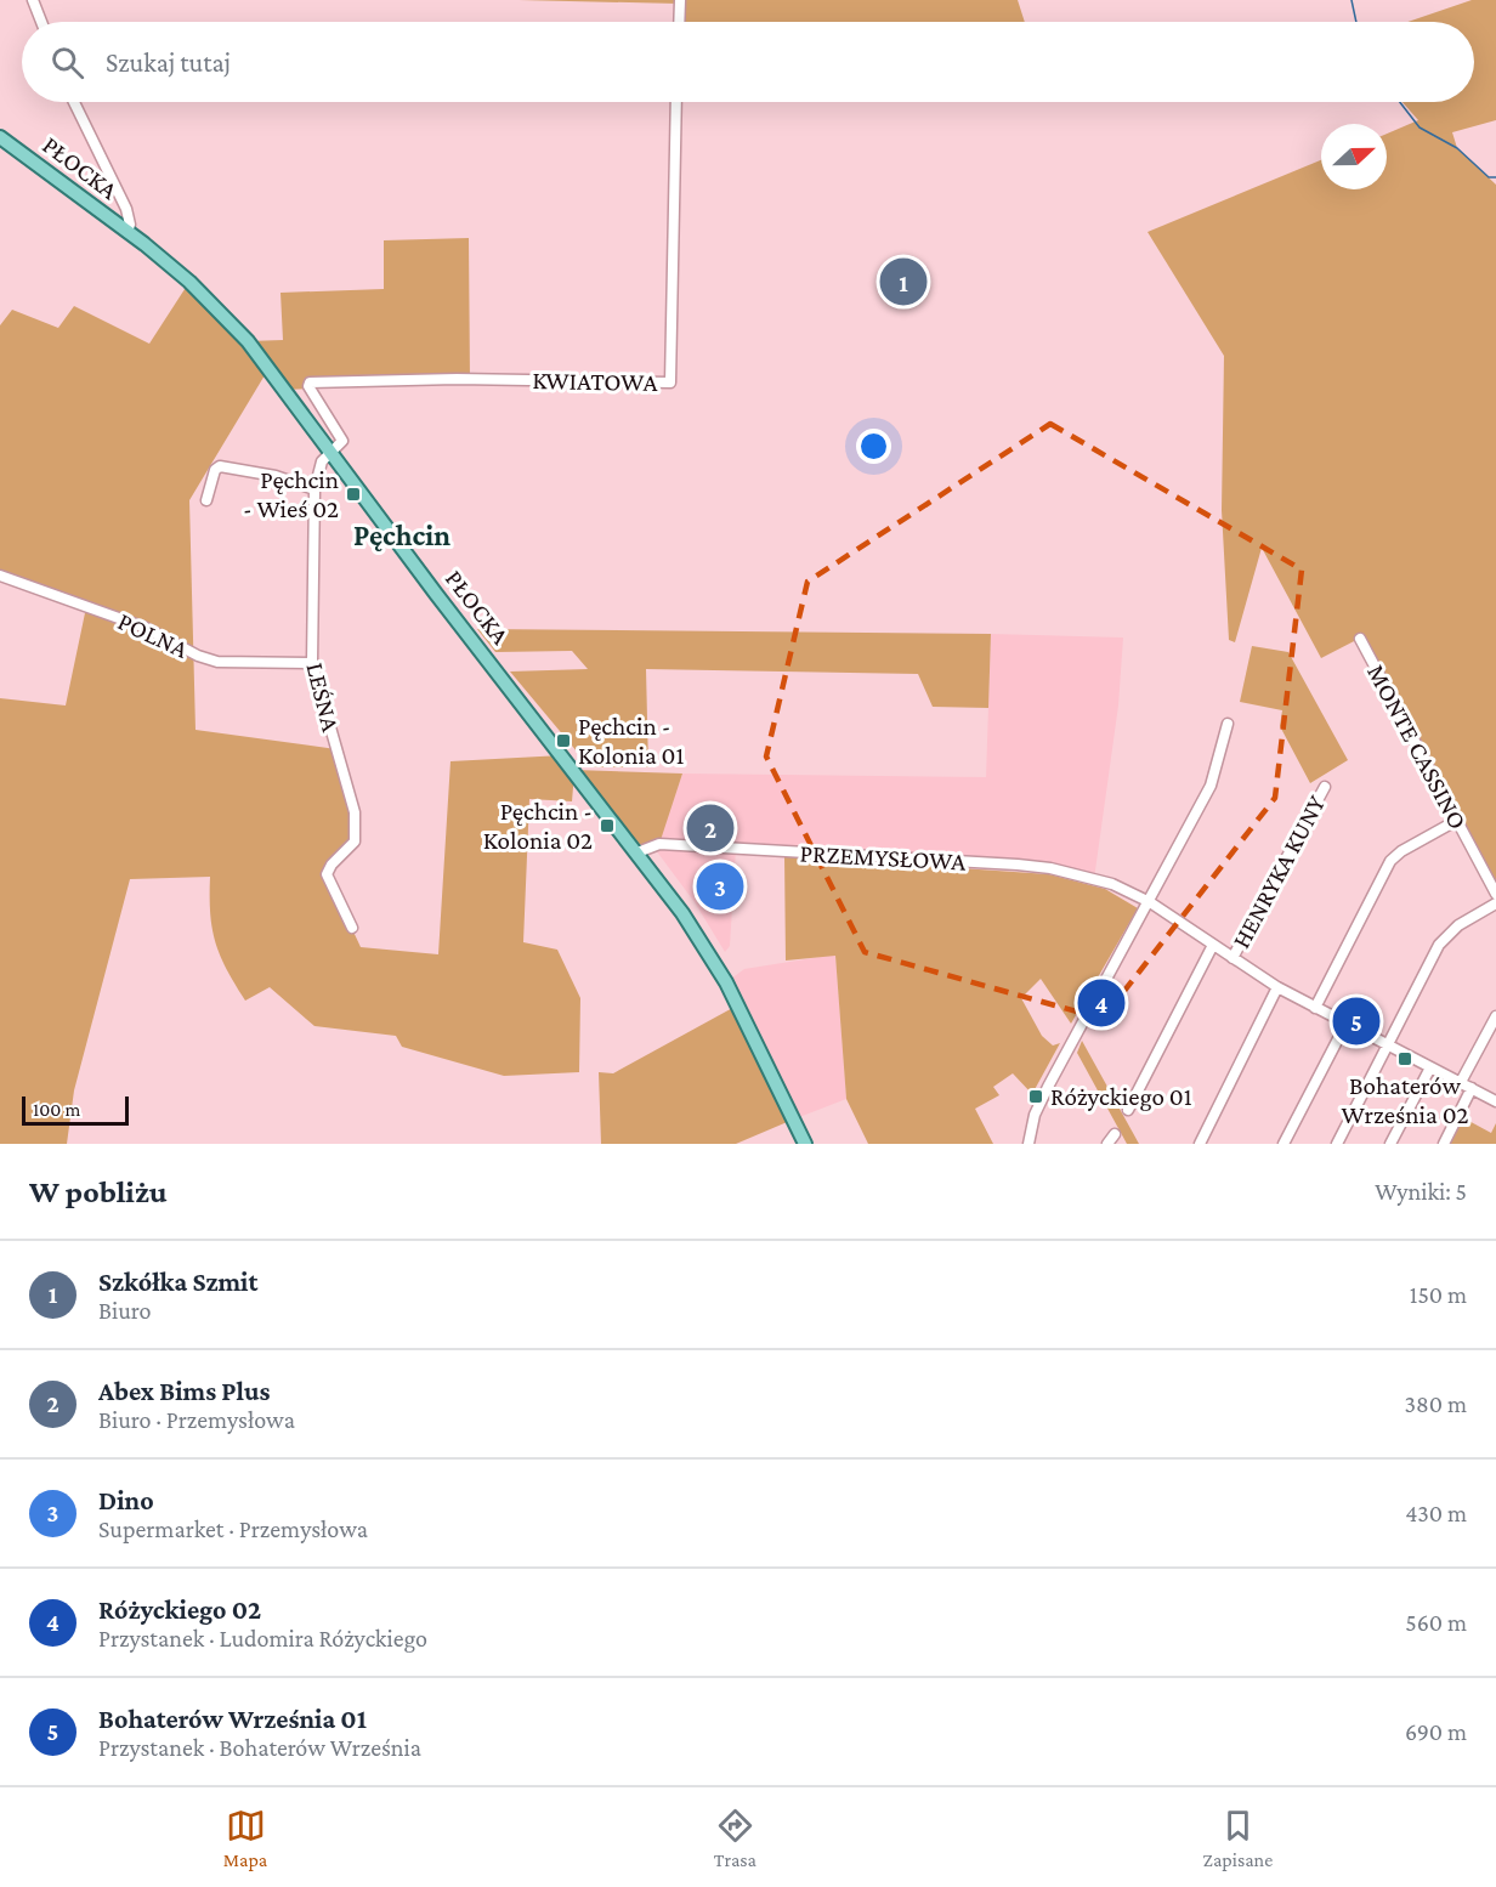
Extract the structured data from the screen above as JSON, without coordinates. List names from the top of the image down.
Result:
{
  "streets": {
    "main road": ["PŁOCKA"],
    "street": [
      "KWIATOWA",
      "POLNA",
      "LEŚNA",
      "MONTE CASSINO",
      "PRZEMYSŁOWA",
      "HENRYKA KUNY"
    ]
  },
  "crossings": [
    ["PŁOCKA", "KWIATOWA"],
    ["PŁOCKA", "LEŚNA"],
    ["PŁOCKA", "PRZEMYSŁOWA"],
    ["KWIATOWA", "LEŚNA"],
    ["POLNA", "LEŚNA"],
    ["PRZEMYSŁOWA", "HENRYKA KUNY"]
  ],
  "districts": ["Pęchcin"],
  "places": {
    "transit": [
      "Pęchcin - Wieś 02",
      "Pęchcin - Kolonia 01",
      "Pęchcin - Kolonia 02",
      "Bohaterów Września 02",
      "Różyckiego 01"
    ]
  },
  "scale_bar": "100 m",
  "north": "right",
  "page": {
    "search": "Szukaj tutaj",
    "pins": [
      "1",
      "2",
      "3",
      "4",
      "5"
    ],
    "scale": "100 m",
    "heading": ["W pobliżu", "Wyniki: 5"],
    "list": [
      {
        "mark": "1",
        "name": "Szkółka Szmit",
        "note": "Biuro",
        "value": "150 m"
      },
      {
        "mark": "2",
        "name": "Abex Bims Plus",
        "note": "Biuro · Przemysłowa",
        "value": "380 m"
      },
      {
        "mark": "3",
        "name": "Dino",
        "note": "Supermarket · Przemysłowa",
        "value": "430 m"
      },
      {
        "mark": "4",
        "name": "Różyckiego 02",
        "note": "Przystanek · Ludomira Różyckiego",
        "value": "560 m"
      },
      {
        "mark": "5",
        "name": "Bohaterów Września 01",
        "note": "Przystanek · Bohaterów Września",
        "value": "690 m"
      }
    ],
    "nav": ["Mapa", "Trasa", "Zapisane"]
  }
}
